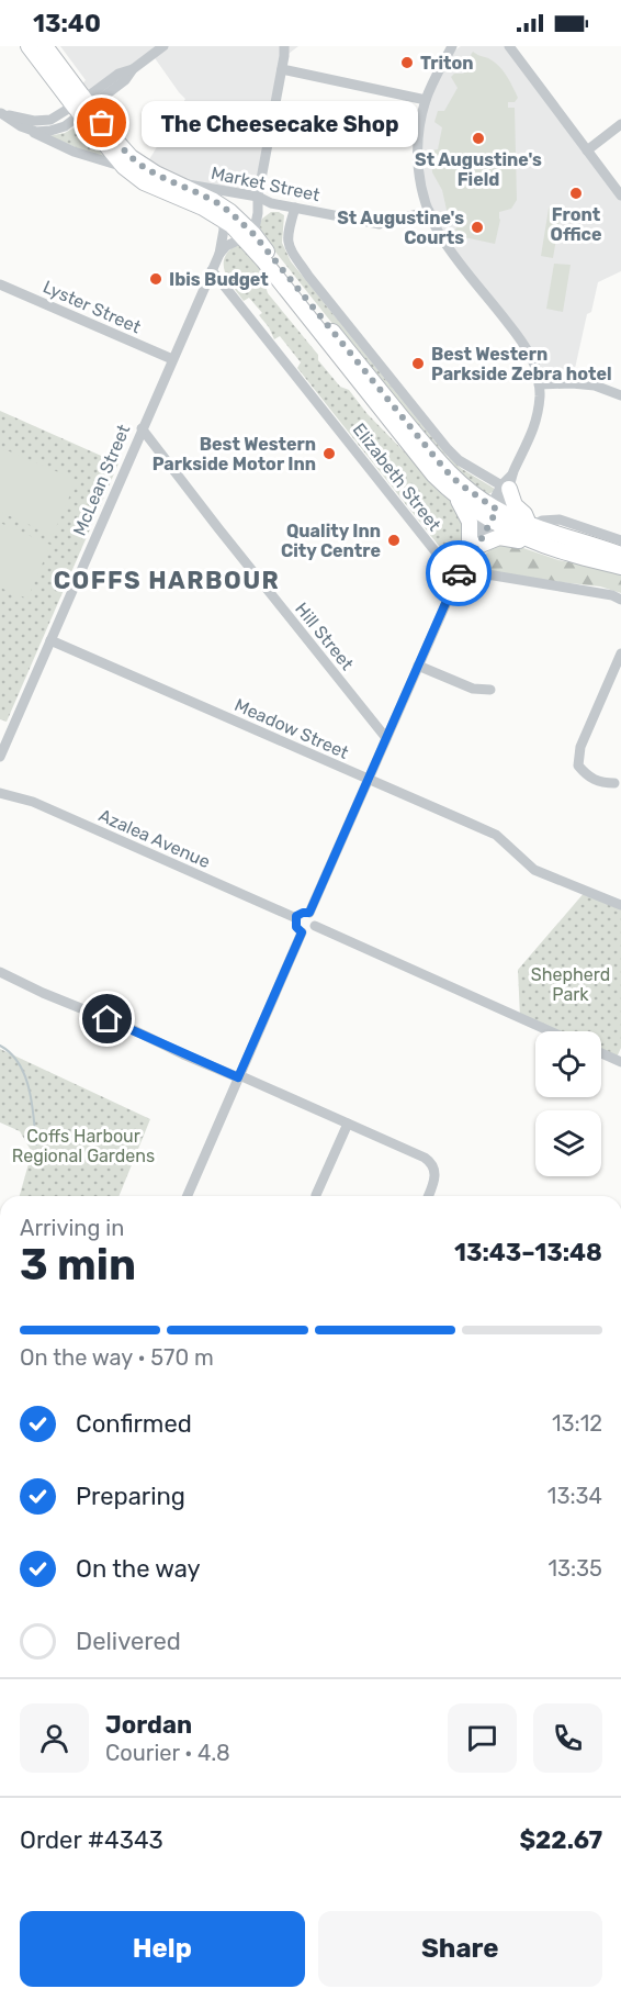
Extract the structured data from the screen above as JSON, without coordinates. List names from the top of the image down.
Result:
{
  "streets": {
    "street": [
      "Market Street",
      "Lyster Street",
      "Elizabeth Street",
      "McLean Street",
      "Hill Street",
      "Meadow Street",
      "Azalea Avenue"
    ]
  },
  "crossings": [
    ["Lyster Street", "McLean Street"],
    ["Elizabeth Street", "McLean Street"],
    ["McLean Street", "Hill Street"],
    ["McLean Street", "Meadow Street"]
  ],
  "districts": ["COFFS HARBOUR"],
  "parks": ["Shepherd Park", "Coffs Harbour Regional Gardens"],
  "places": [
    "Triton",
    "The Cheesecake Shop",
    "St Augustine's Field",
    "Front Office",
    "St Augustine's Courts",
    "Ibis Budget",
    "Best Western Parkside Zebra hotel",
    "Best Western Parkside Motor Inn",
    "Quality Inn City Centre"
  ],
  "page": {
    "status": "13:40",
    "bubble": "The Cheesecake Shop",
    "heading": ["3 min", "Arriving in", "13:43–13:48"],
    "panel": [
      "Jordan",
      "Courier · 4.8",
      "Order #4343",
      "$22.67"
    ],
    "bar": "On the way · 570 m",
    "list": [
      ["Confirmed", "13:12"],
      ["Preparing", "13:34"],
      ["On the way", "13:35"],
      "Delivered"
    ],
    "buttons": ["Help", "Share"]
  }
}
